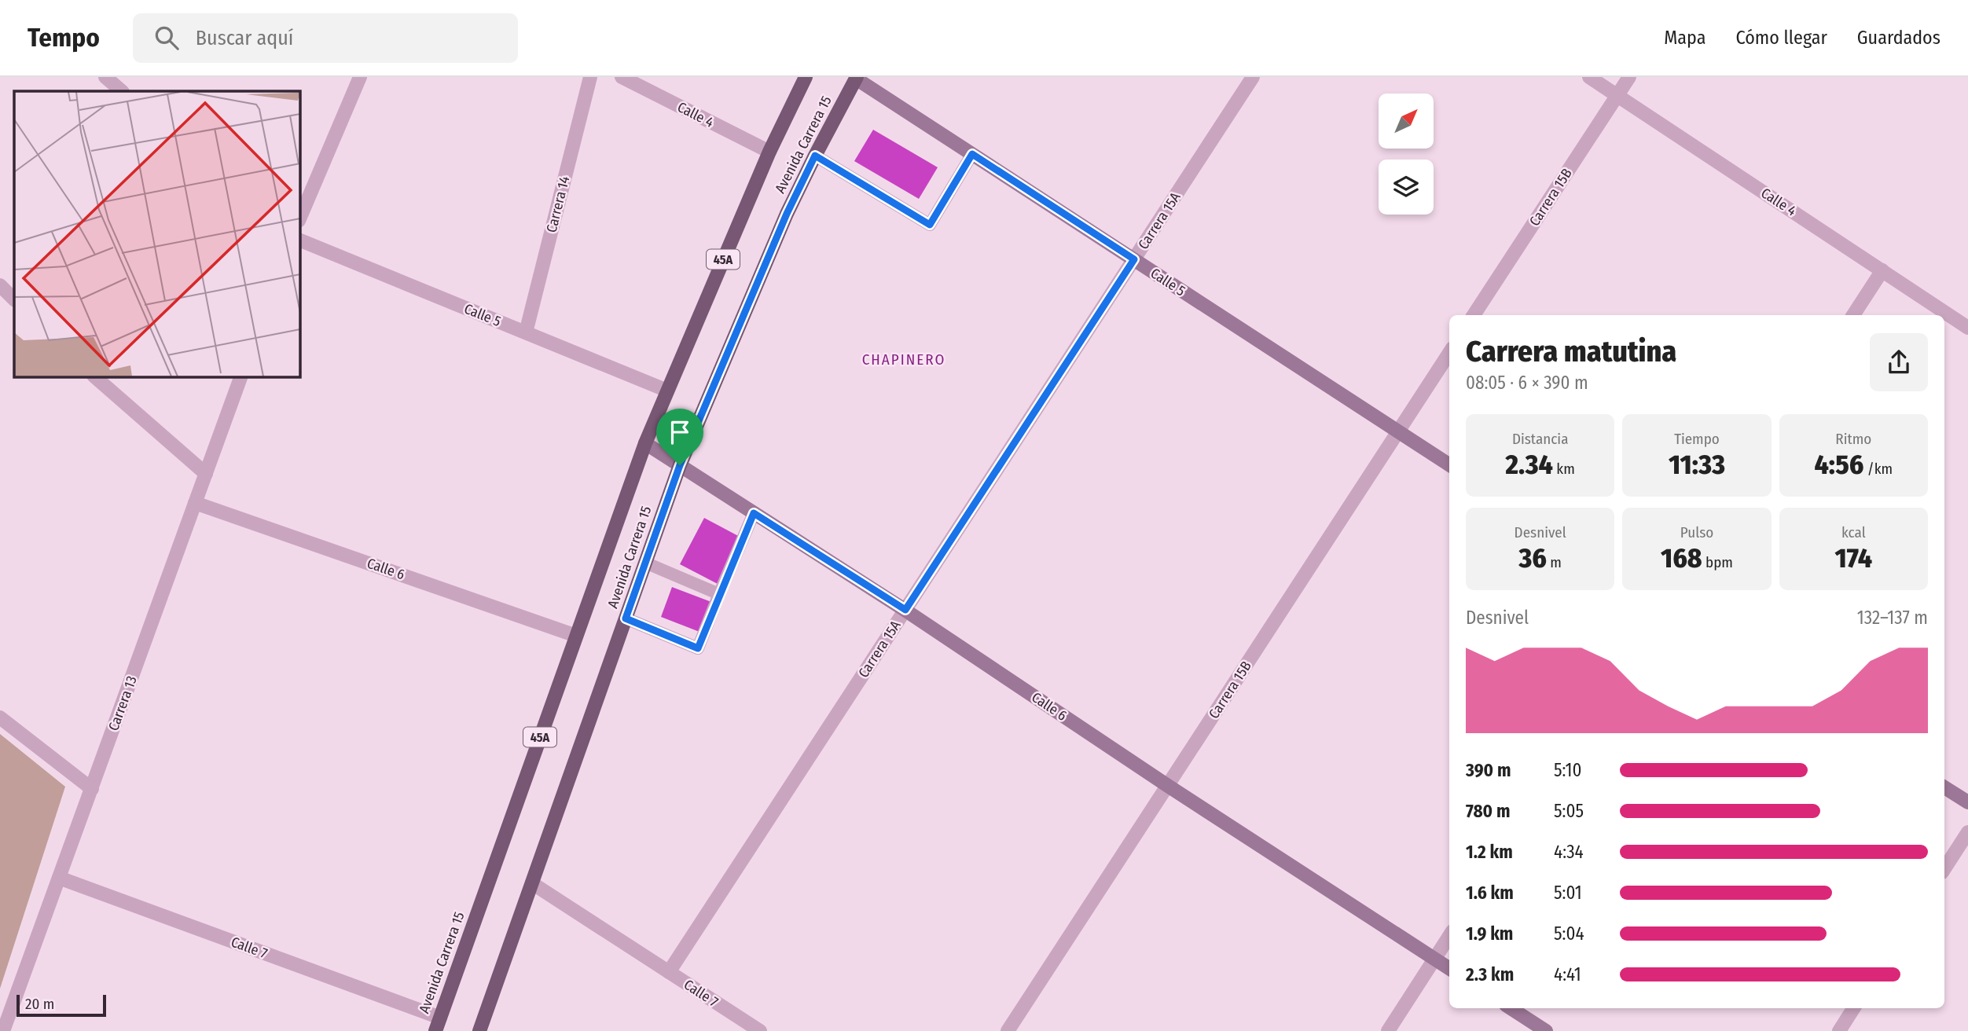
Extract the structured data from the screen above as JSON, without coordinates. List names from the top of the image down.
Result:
{
  "streets": {
    "main road": ["Avenida Carrera 15", "45A"],
    "street": [
      "Calle 4",
      "Carrera 15B",
      "Carrera 14",
      "Carrera 15A",
      "Calle 5",
      "Calle 6",
      "Carrera 13",
      "Calle 7"
    ]
  },
  "crossings": [
    ["Calle 4", "Avenida Carrera 15"],
    ["Calle 4", "Carrera 15B"],
    ["Avenida Carrera 15", "Calle 5"],
    ["Avenida Carrera 15", "Calle 6"],
    ["Avenida Carrera 15", "Calle 7"],
    ["Carrera 15B", "Calle 5"],
    ["Carrera 15B", "Calle 6"],
    ["Carrera 14", "Calle 5"],
    ["Carrera 15A", "Calle 5"],
    ["Carrera 15A", "Calle 6"],
    ["Carrera 15A", "Calle 7"],
    ["Calle 6", "Carrera 13"],
    ["Carrera 13", "Calle 7"]
  ],
  "districts": ["CHAPINERO"],
  "scale_bar": "20 m",
  "north": "top right",
  "page": {
    "header": "Tempo",
    "search": "Buscar aquí",
    "nav": ["Mapa", "Cómo llegar", "Guardados"],
    "heading": ["Carrera matutina", "08:05 · 6 × 390 m"],
    "stats": [
      ["Distancia", "2.34 km"],
      ["Tiempo", "11:33"],
      ["Ritmo", "4:56 /km"],
      ["Desnivel", "36 m"],
      ["Pulso", "168 bpm"],
      ["kcal", "174"]
    ],
    "chart": ["Desnivel", "132–137 m"],
    "list": [
      {
        "name": "390 m",
        "note": "5:10"
      },
      {
        "name": "780 m",
        "note": "5:05"
      },
      {
        "name": "1.2 km",
        "note": "4:34"
      },
      {
        "name": "1.6 km",
        "note": "5:01"
      },
      {
        "name": "1.9 km",
        "note": "5:04"
      },
      {
        "name": "2.3 km",
        "note": "4:41"
      }
    ],
    "scale": "20 m"
  }
}
